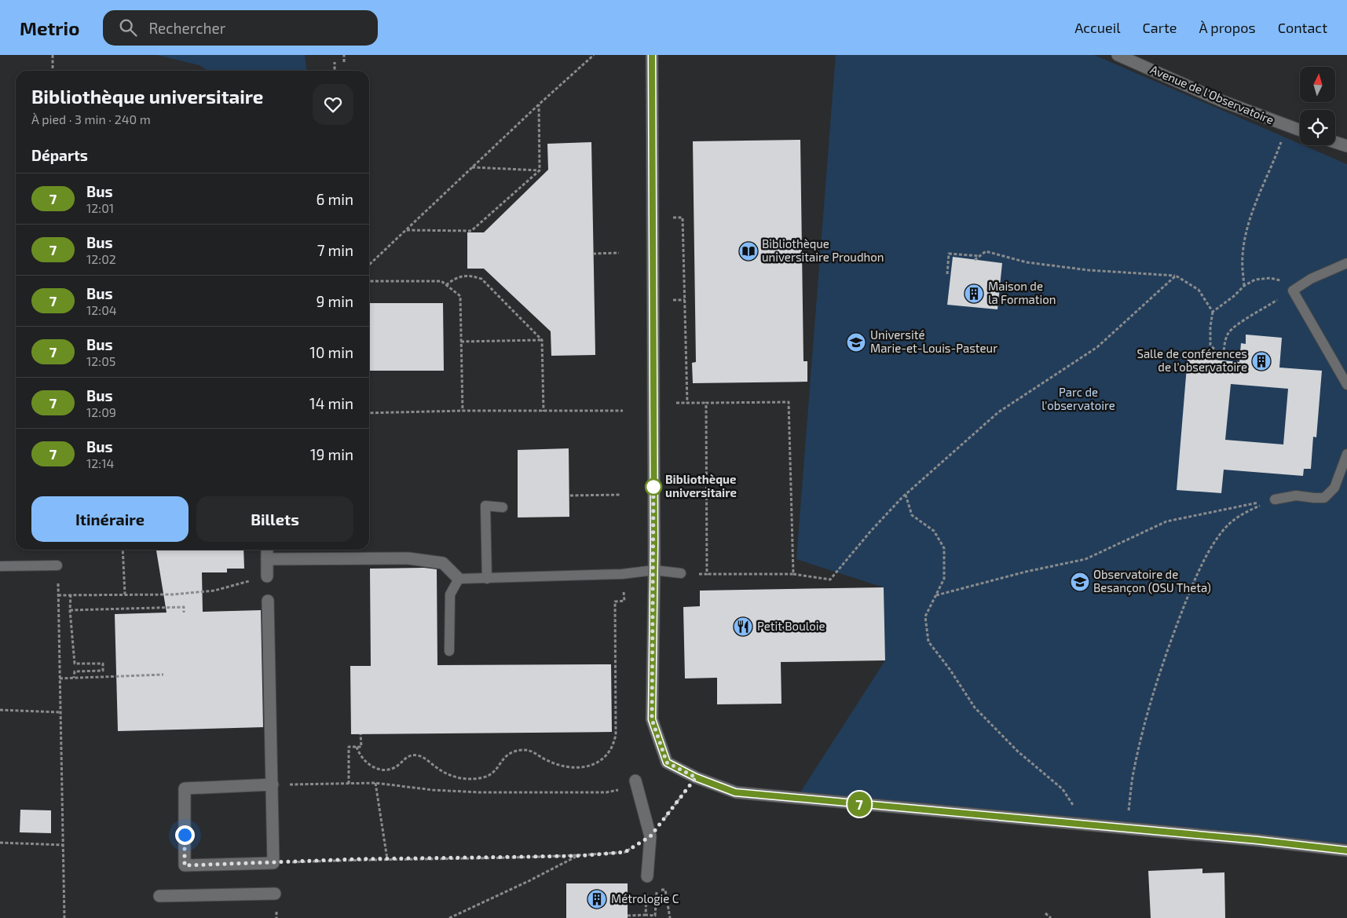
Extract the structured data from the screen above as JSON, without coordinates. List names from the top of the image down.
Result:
{
  "streets": {
    "street": ["Avenue de l'Observatoire"]
  },
  "parks": ["Parc de l'observatoire"],
  "places": {
    "library": ["Bibliothèque universitaire Proudhon"],
    "building": ["Maison de la Formation", "Salle de conférences de l'observatoire", "Métrologie C"],
    "school or university": ["Université Marie-et-Louis-Pasteur", "Observatoire de Besançon (OSU Theta)"],
    "other": ["Bibliothèque universitaire"],
    "restaurant": ["Petit Bouloie"]
  },
  "lines": ["bus line 7"],
  "north": "top",
  "page": {
    "header": "Metrio",
    "search": "Rechercher",
    "nav": [
      "Accueil",
      "Carte",
      "À propos",
      "Contact"
    ],
    "on_map": "7",
    "heading": [
      ["Bibliothèque universitaire", "À pied · 3 min · 240 m"],
      "Départs"
    ],
    "list": [
      {
        "mark": "7",
        "name": "Bus",
        "note": "12:01",
        "value": "6 min"
      },
      {
        "mark": "7",
        "name": "Bus",
        "note": "12:02",
        "value": "7 min"
      },
      {
        "mark": "7",
        "name": "Bus",
        "note": "12:04",
        "value": "9 min"
      },
      {
        "mark": "7",
        "name": "Bus",
        "note": "12:05",
        "value": "10 min"
      },
      {
        "mark": "7",
        "name": "Bus",
        "note": "12:09",
        "value": "14 min"
      },
      {
        "mark": "7",
        "name": "Bus",
        "note": "12:14",
        "value": "19 min"
      }
    ],
    "buttons": ["Itinéraire", "Billets"]
  }
}
